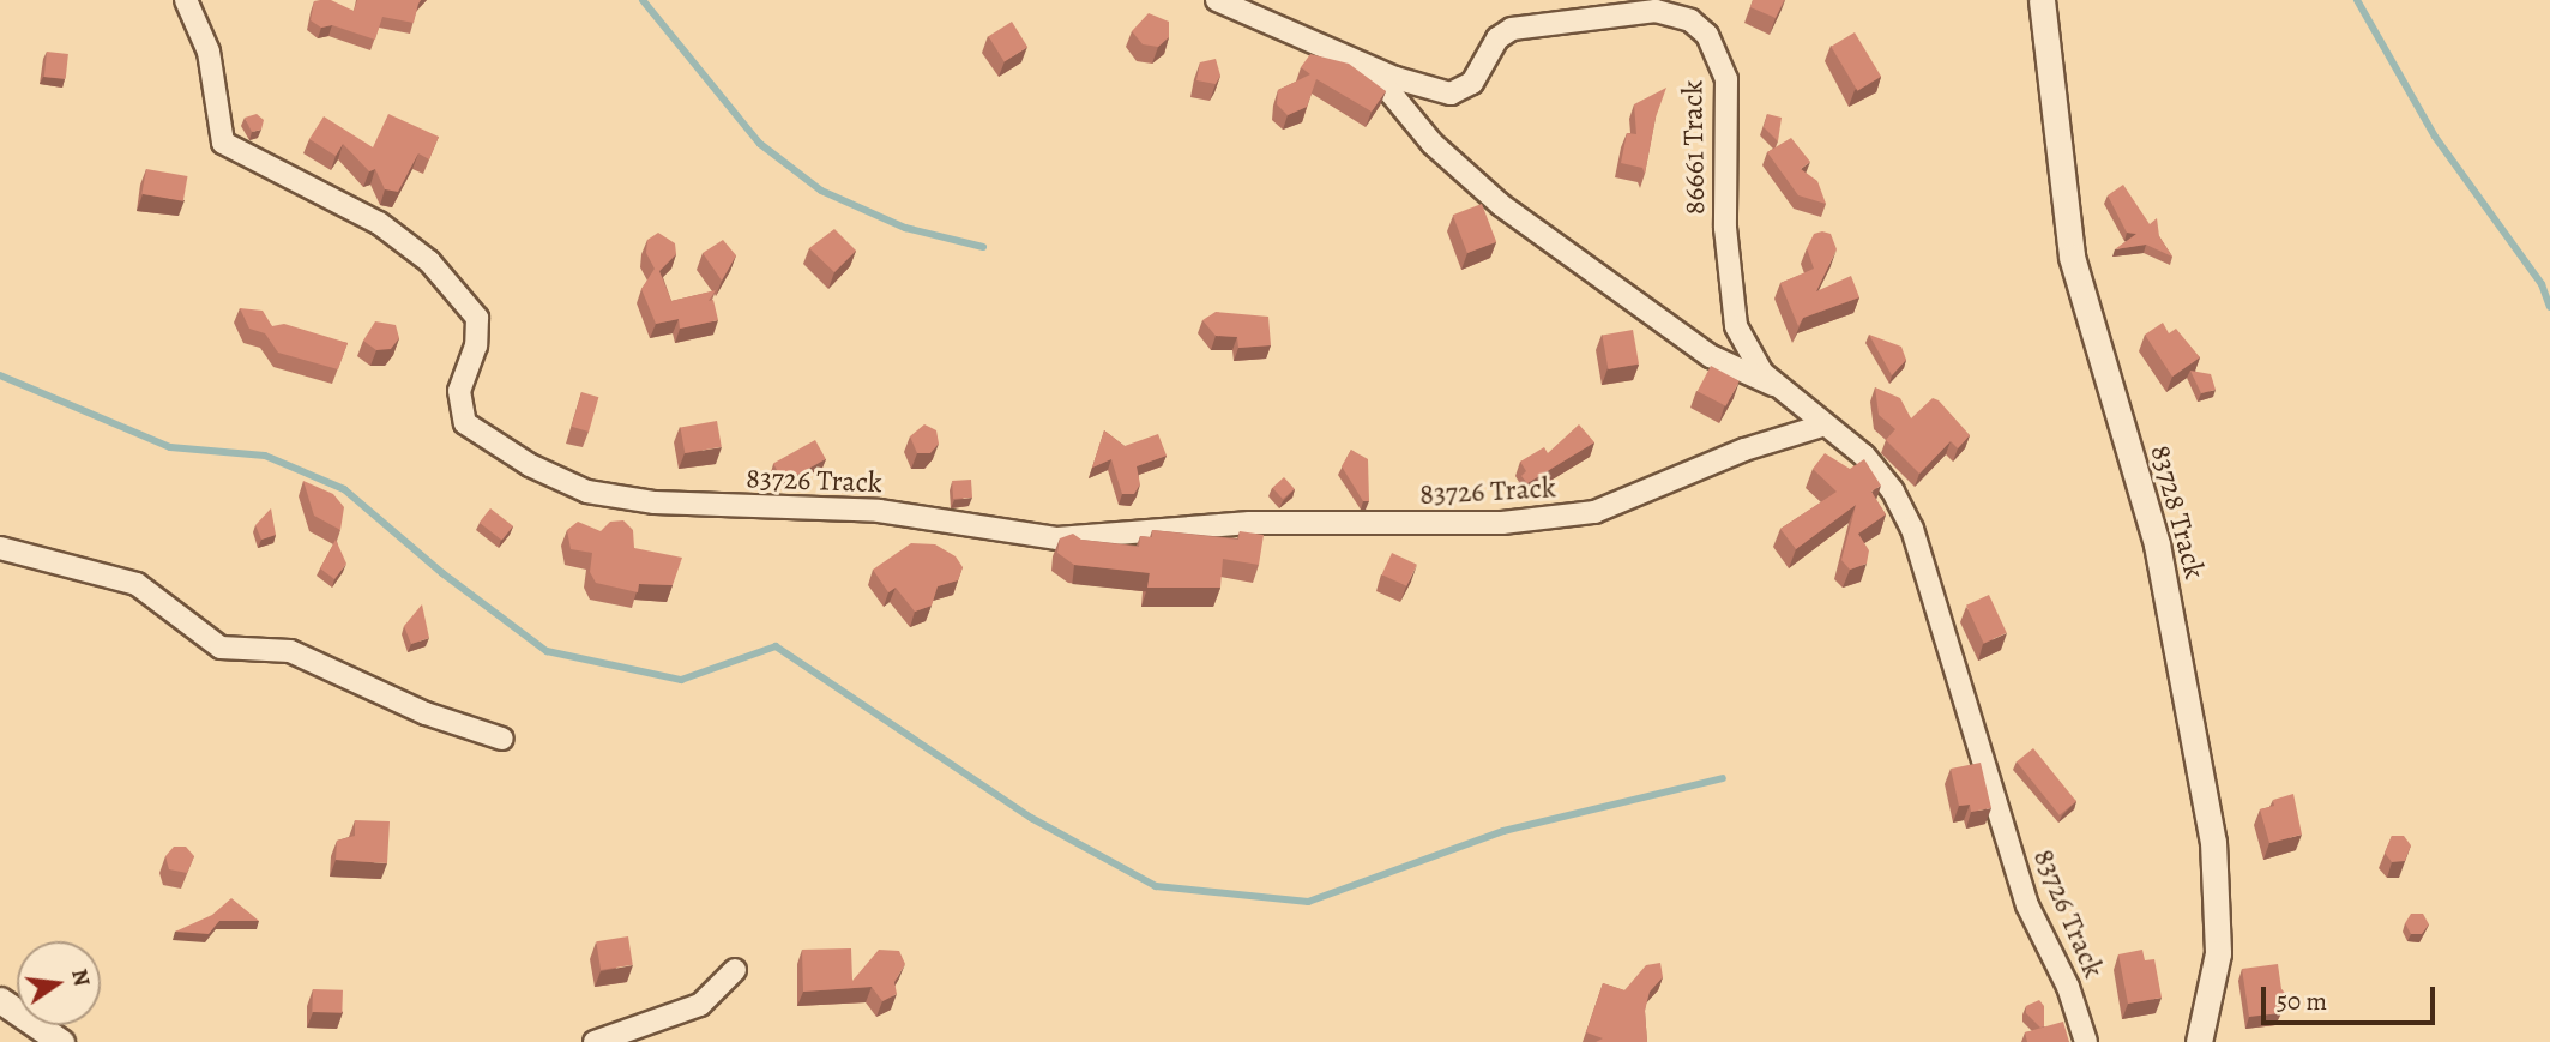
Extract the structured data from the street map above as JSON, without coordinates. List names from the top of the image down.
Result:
{
  "streets": {
    "street": ["86661 Track", "83726 Track", "83728 Track"]
  },
  "crossings": [
    ["86661 Track", "83726 Track"]
  ],
  "scale_bar": "50 m",
  "north": "right"
}
